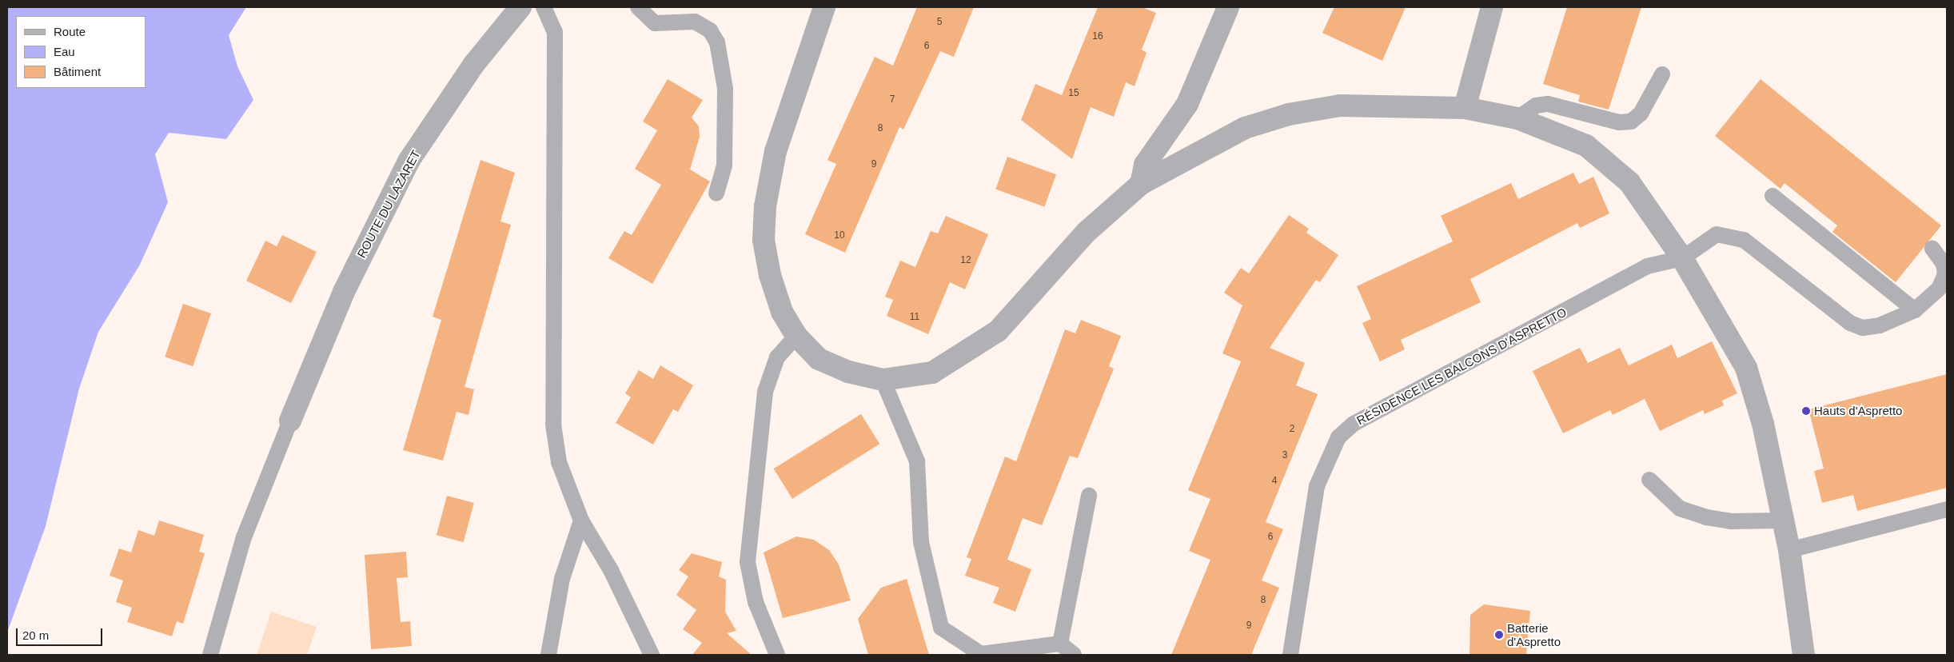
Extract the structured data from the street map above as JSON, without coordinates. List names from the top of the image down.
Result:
{
  "streets": {
    "street": ["ROUTE DU LAZARET"],
    "lane": ["RÉSIDENCE LES BALCONS D'ASPRETTO"]
  },
  "places": ["Hauts d'Aspretto", "Batterie d'Aspretto"],
  "house_numbers": [
    "5",
    "16",
    "6",
    "15",
    "7",
    "8",
    "9",
    "10",
    "12",
    "11",
    "2",
    "3",
    "4",
    "6",
    "8",
    "9"
  ],
  "legend": ["Route", "Eau", "Bâtiment"],
  "scale_bar": "20 m"
}
